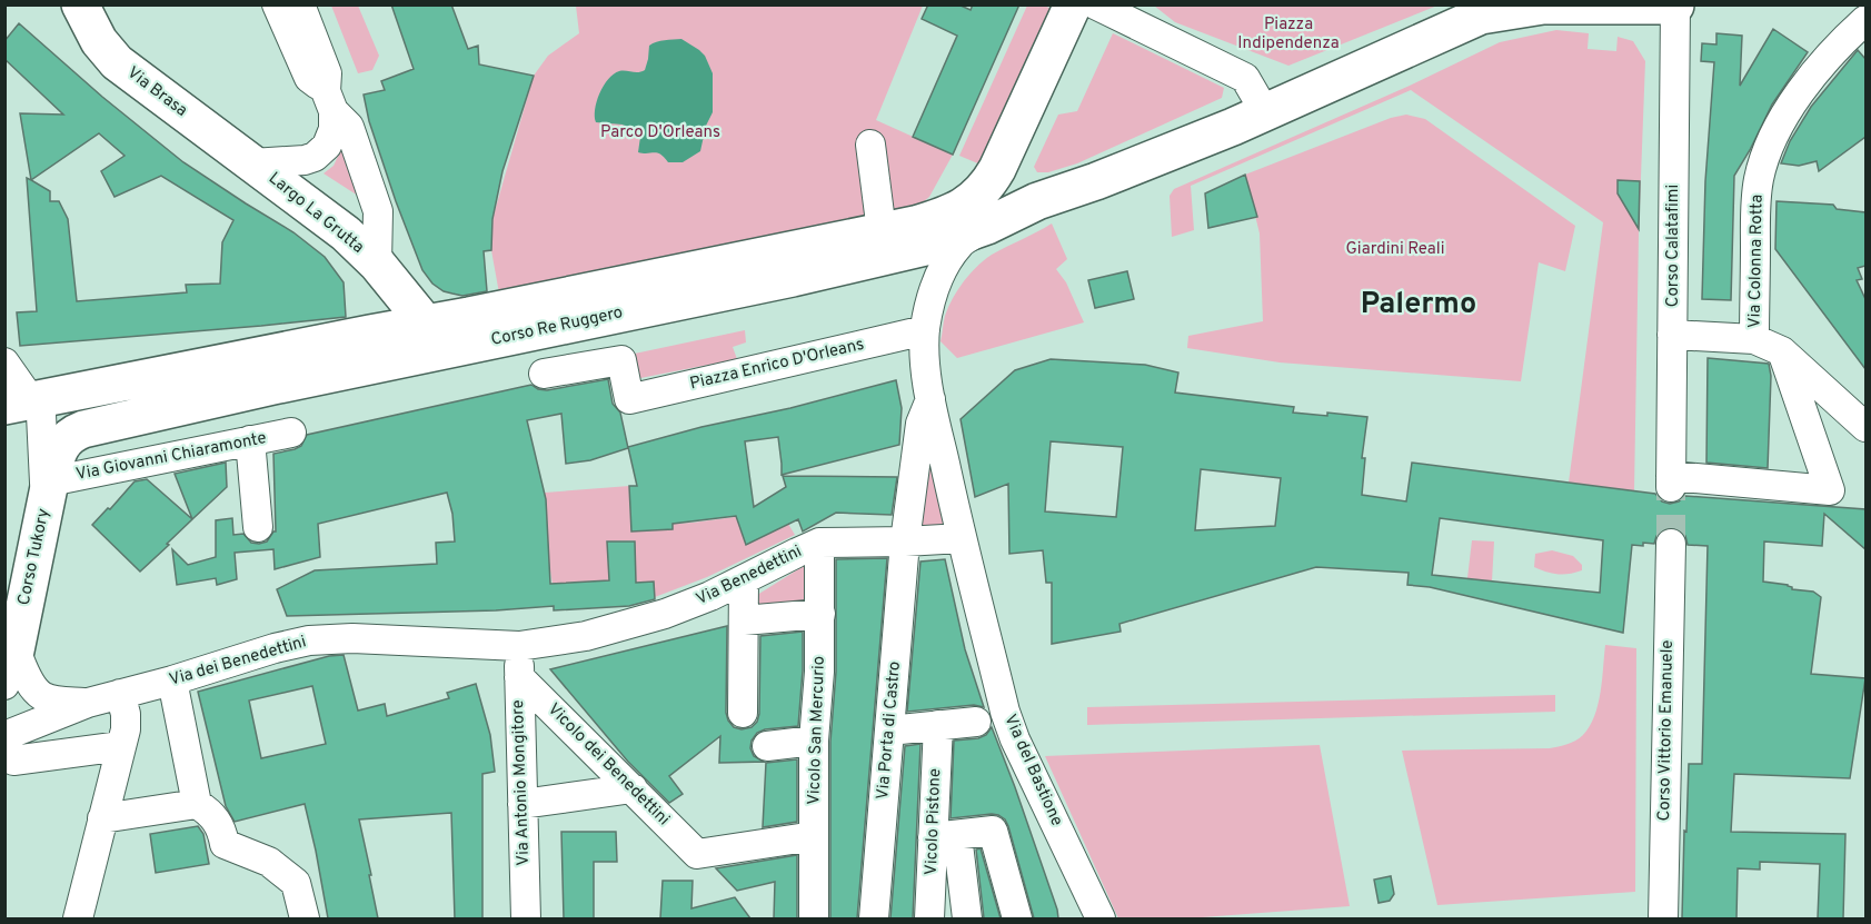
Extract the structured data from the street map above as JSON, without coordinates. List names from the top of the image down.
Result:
{
  "streets": {
    "main road": [
      "Via Brasa",
      "Largo La Grutta",
      "Corso Re Ruggero",
      "Corso Tukory"
    ],
    "street": [
      "Corso Calatafimi",
      "Via Colonna Rotta",
      "Piazza Enrico D'Orleans",
      "Via Giovanni Chiaramonte",
      "Via Benedettini",
      "Via dei Benedettini",
      "Vicolo San Mercurio",
      "Via Porta di Castro",
      "Corso Vittorio Emanuele",
      "Vicolo dei Benedettini",
      "Via del Bastione",
      "Via Antonio Mongitore",
      "Vicolo Pistone"
    ]
  },
  "crossings": [
    ["Via Brasa", "Largo La Grutta"],
    ["Largo La Grutta", "Corso Re Ruggero"],
    ["Corso Re Ruggero", "Corso Tukory"],
    ["Via Giovanni Chiaramonte", "Corso Tukory"],
    ["Via Benedettini", "Via dei Benedettini"],
    ["Via Benedettini", "Vicolo San Mercurio"],
    ["Via Benedettini", "Via Porta di Castro"],
    ["Via Benedettini", "Via del Bastione"],
    ["Via Benedettini", "Via Antonio Mongitore"],
    ["Via dei Benedettini", "Via Antonio Mongitore"],
    ["Vicolo San Mercurio", "Vicolo dei Benedettini"],
    ["Vicolo dei Benedettini", "Via Antonio Mongitore"]
  ],
  "districts": ["Palermo"],
  "parks": ["Piazza Indipendenza", "Parco D'Orleans", "Giardini Reali"]
}
